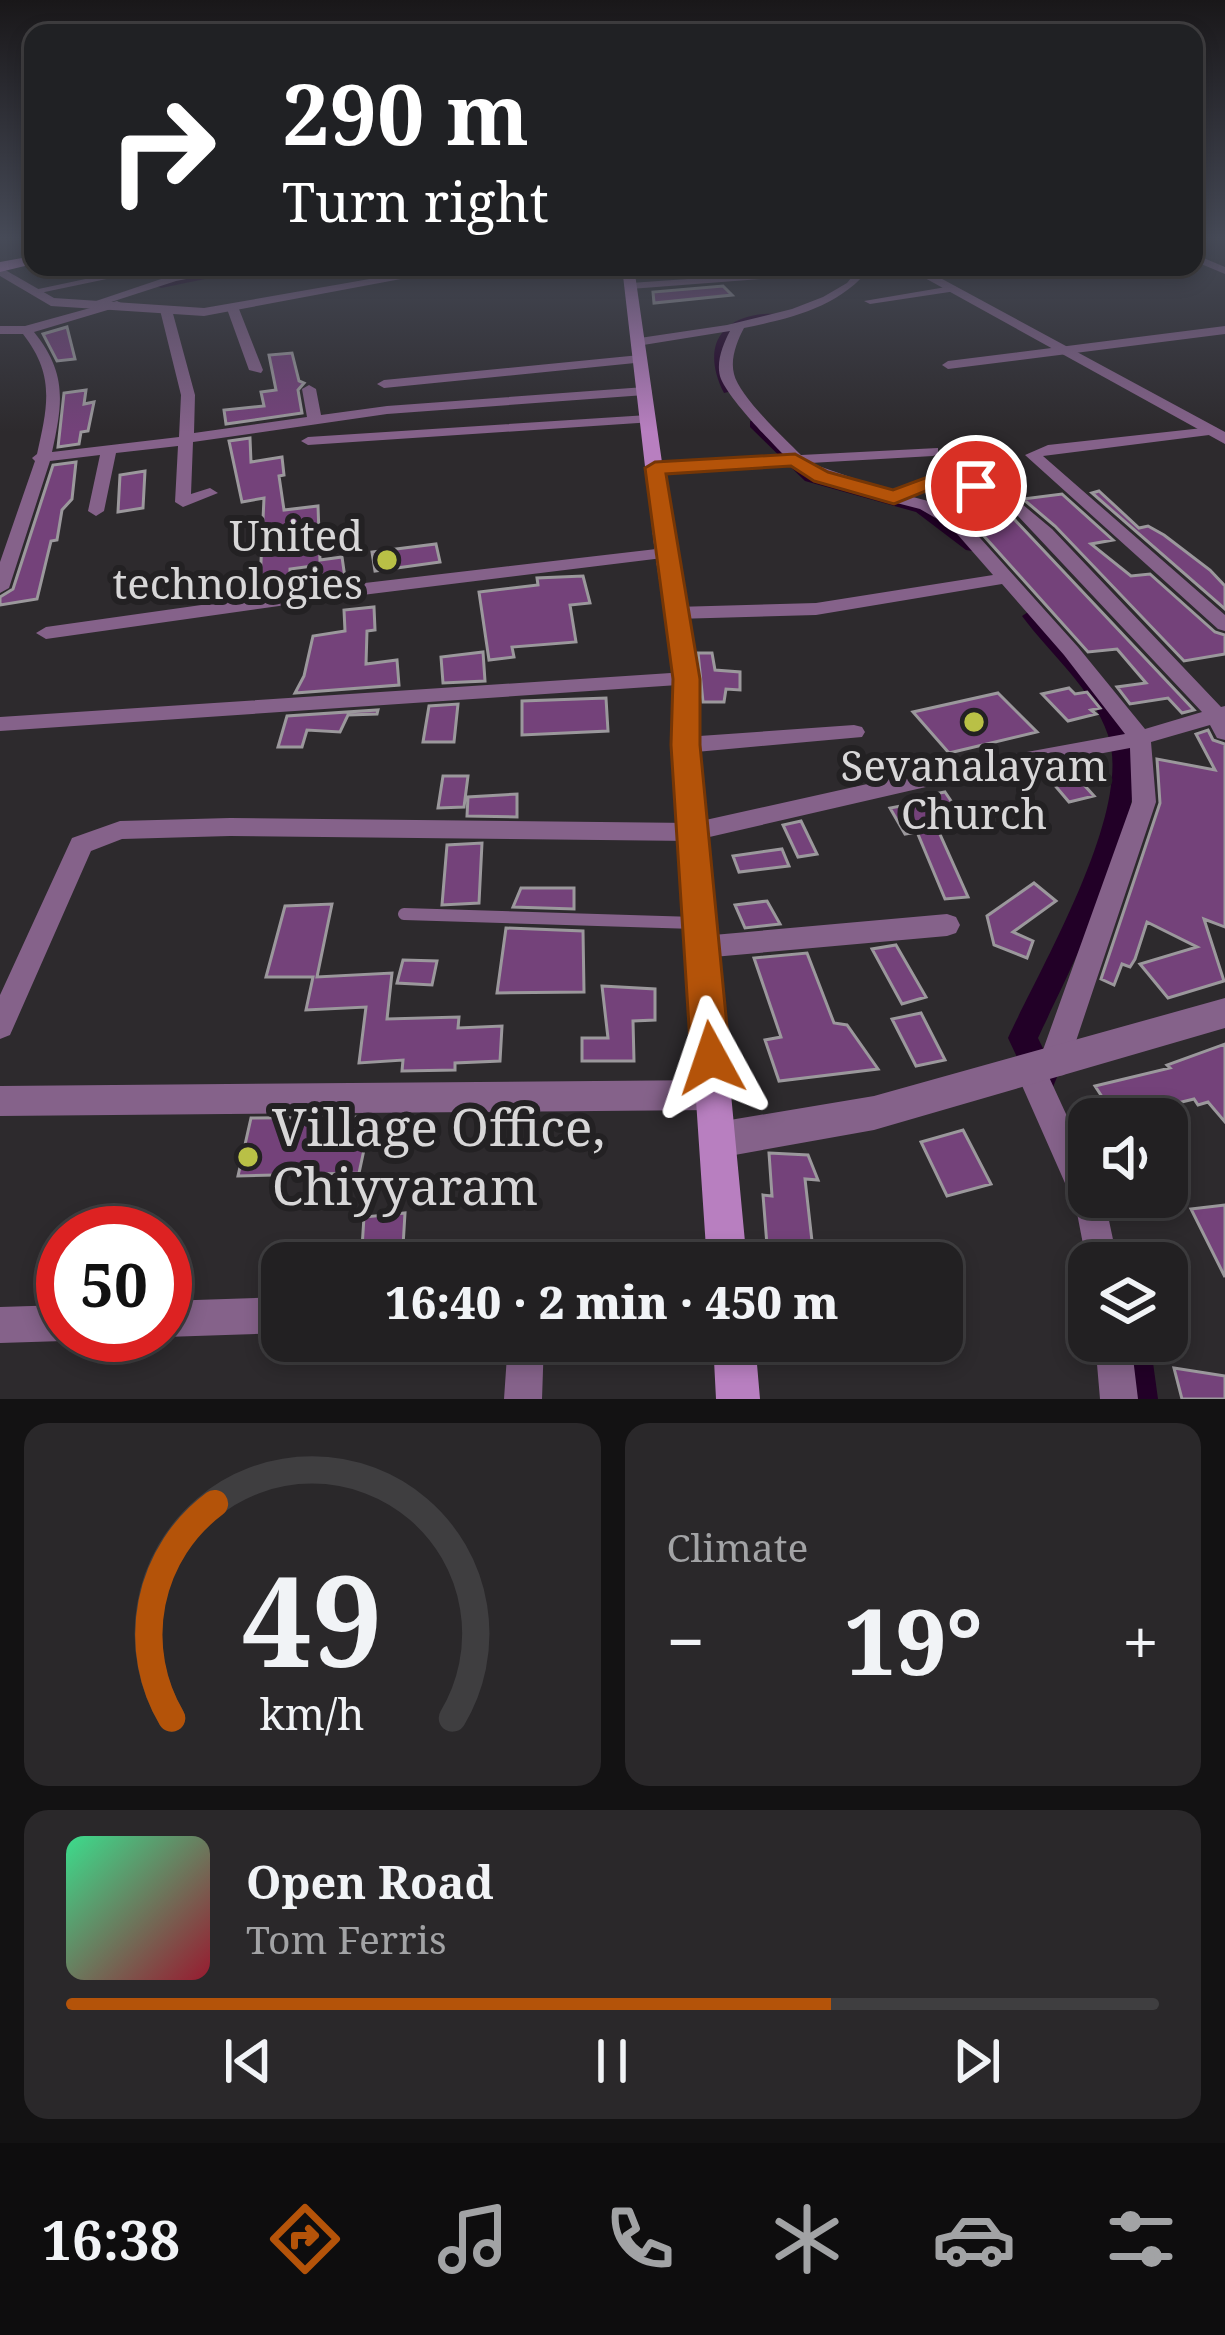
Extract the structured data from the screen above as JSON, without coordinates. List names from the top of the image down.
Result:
{
  "places": ["United technologies", "Sevanalayam Church", "Village Office, Chiyyaram"],
  "page": {
    "turn": ["290 m", "Turn right"],
    "limit": "50",
    "trip": "16:40 · 2 min · 450 m",
    "tile": "Climate",
    "heat": ["−", "19°", "+"],
    "song": ["Open Road", "Tom Ferris"],
    "tabs": "16:38",
    "gauge": ["49", "km/h"]
  }
}
